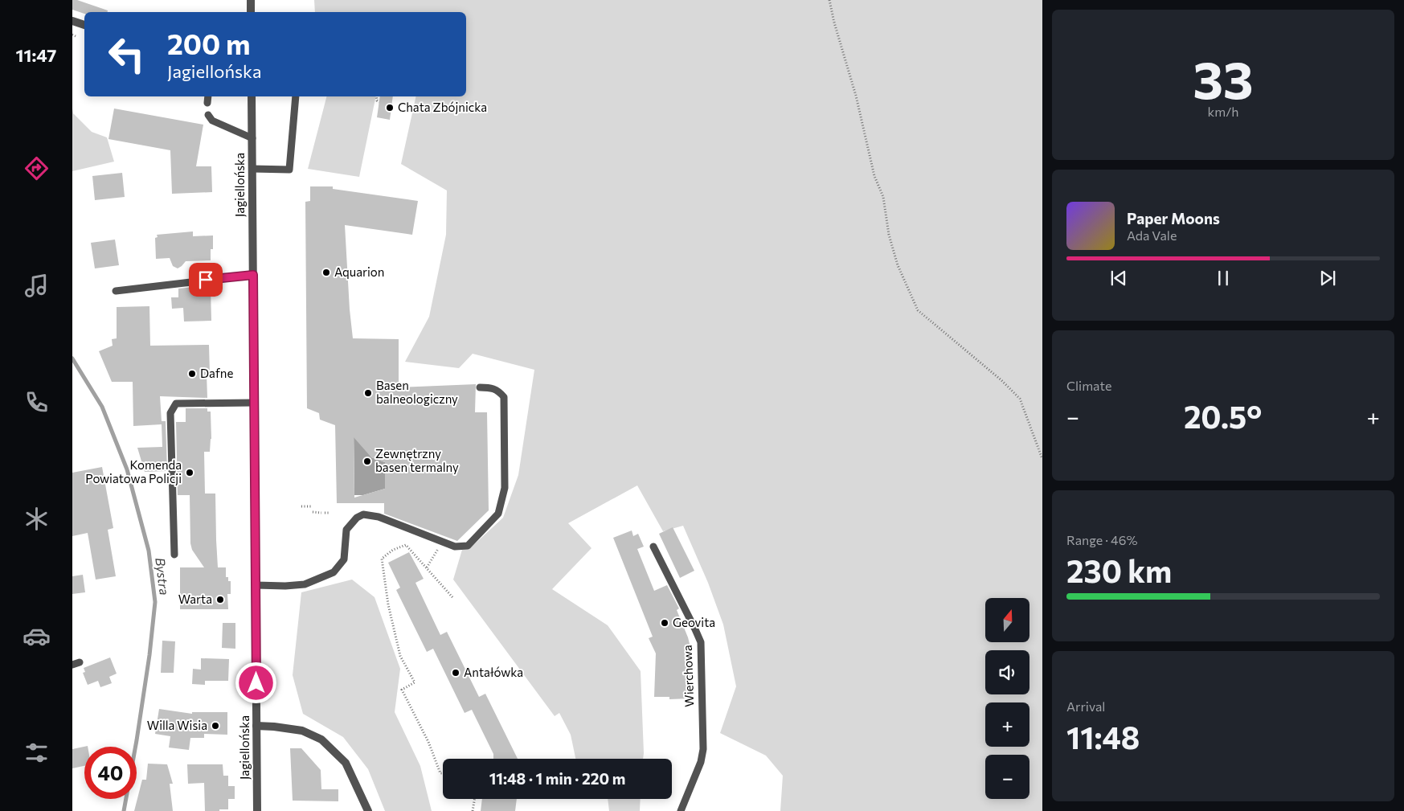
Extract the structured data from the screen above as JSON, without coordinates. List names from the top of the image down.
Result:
{
  "streets": {
    "street": ["Jagiellońska"],
    "lane": ["Wierchowa"]
  },
  "water": ["Bystra"],
  "places": [
    "Chata Zbójnicka",
    "Aquarion",
    "Dafne",
    "Basen balneologiczny",
    "Zewnętrzny basen termalny",
    "Komenda Powiatowa Policji",
    "Warta",
    "Geovita",
    "Antałówka",
    "Willa Wisia"
  ],
  "north": "top",
  "page": {
    "tabs": "11:47",
    "tile": [
      ["33", "km/h"],
      "Climate",
      ["Range · 46%", "230 km"],
      ["Arrival", "11:48"]
    ],
    "turn": ["200 m", "Jagiellońska"],
    "song": ["Paper Moons", "Ada Vale"],
    "heat": ["−", "20.5°", "+"],
    "map_buttons": ["+", "−"],
    "limit": "40",
    "trip": "11:48 · 1 min · 220 m"
  }
}
